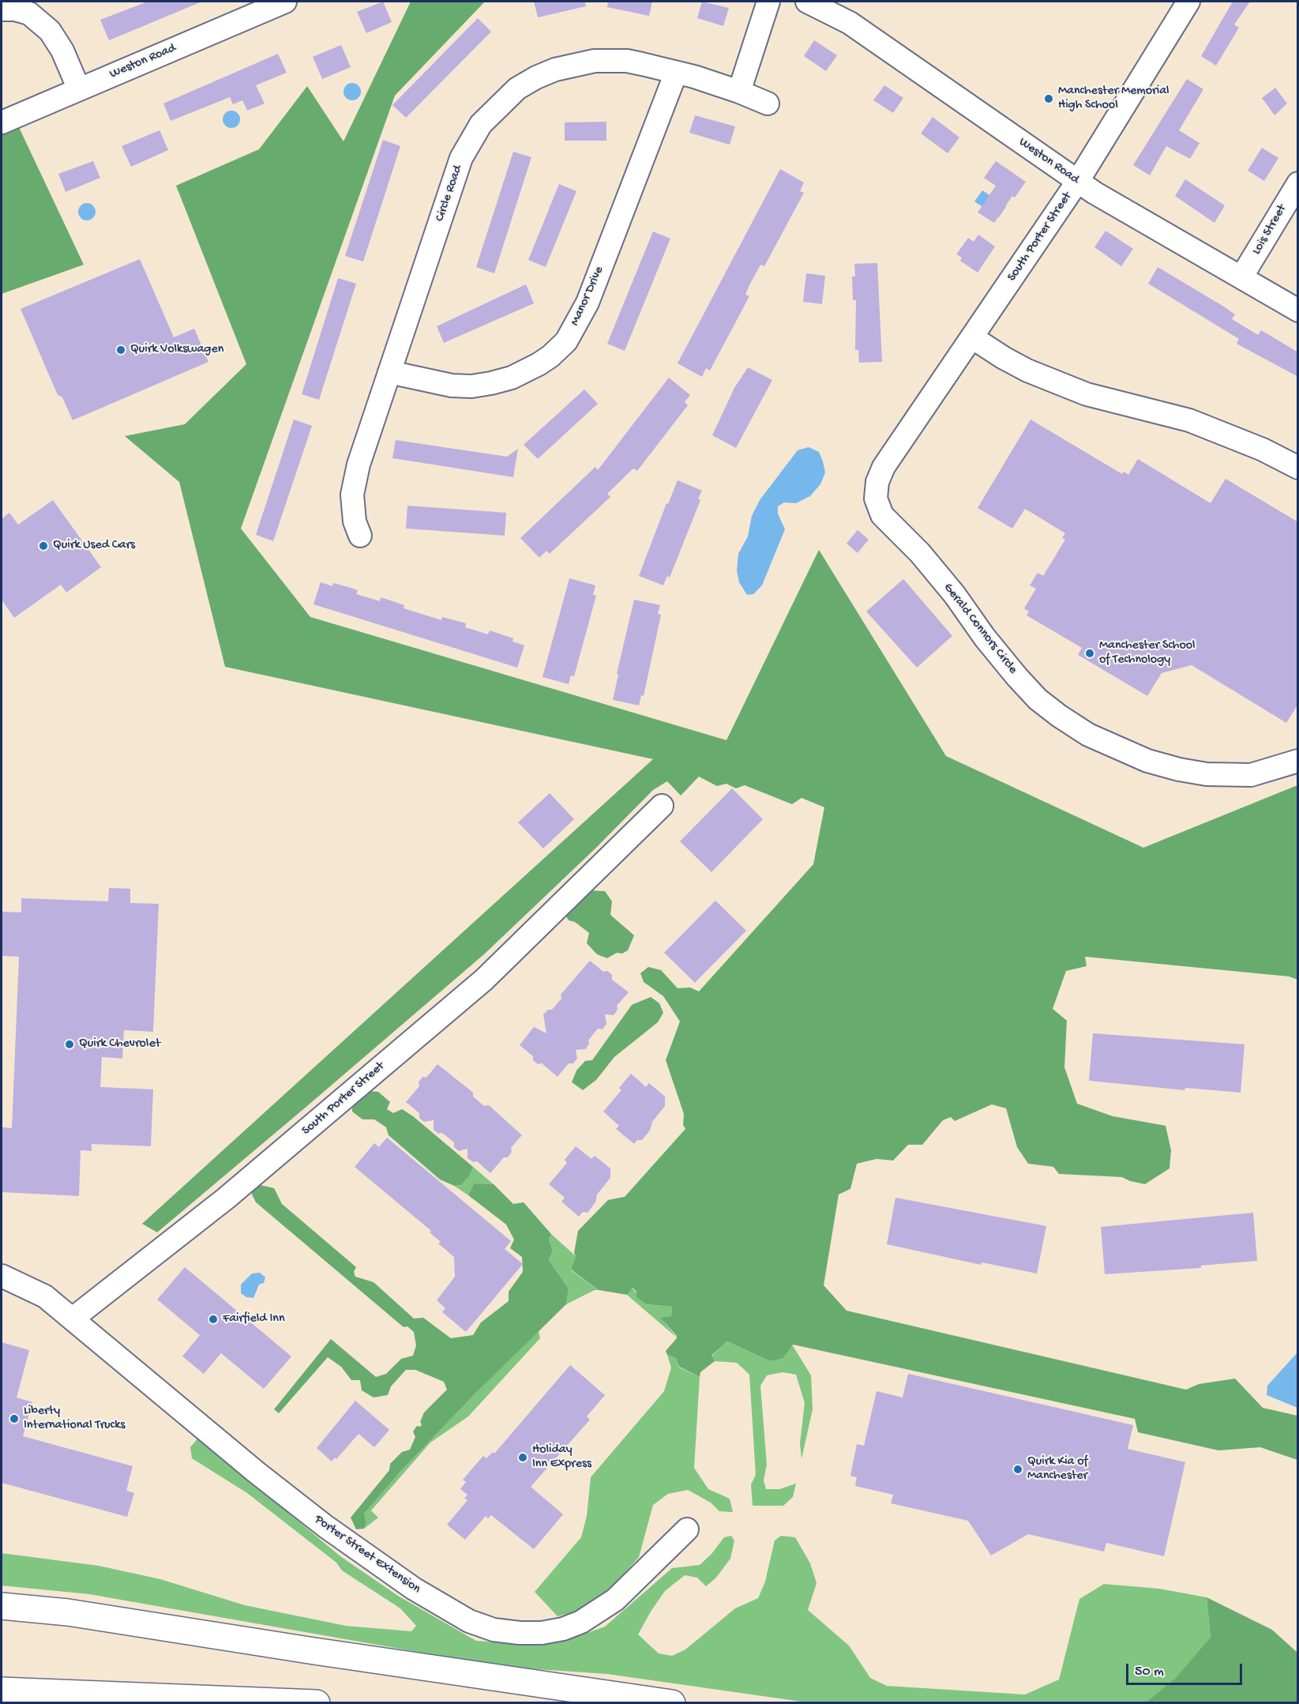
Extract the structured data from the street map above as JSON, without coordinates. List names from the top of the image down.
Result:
{
  "streets": {
    "street": [
      "Weston Road",
      "Circle Road",
      "Lois Street",
      "South Porter Street",
      "Manor Drive",
      "Gerald Connors Circle",
      "Porter Street Extension"
    ]
  },
  "crossings": [
    ["Weston Road", "Lois Street"],
    ["Weston Road", "South Porter Street"],
    ["Circle Road", "Manor Drive"],
    ["South Porter Street", "Gerald Connors Circle"],
    ["South Porter Street", "Porter Street Extension"]
  ],
  "places": [
    "Manchester Memorial High School",
    "Quirk Volkswagen",
    "Quirk Used Cars",
    "Manchester School of Technology",
    "Quirk Chevrolet",
    "Fairfield Inn",
    "Liberty International Trucks",
    "Holiday Inn Express",
    "Quirk Kia of Manchester"
  ],
  "scale_bar": "50 m"
}
